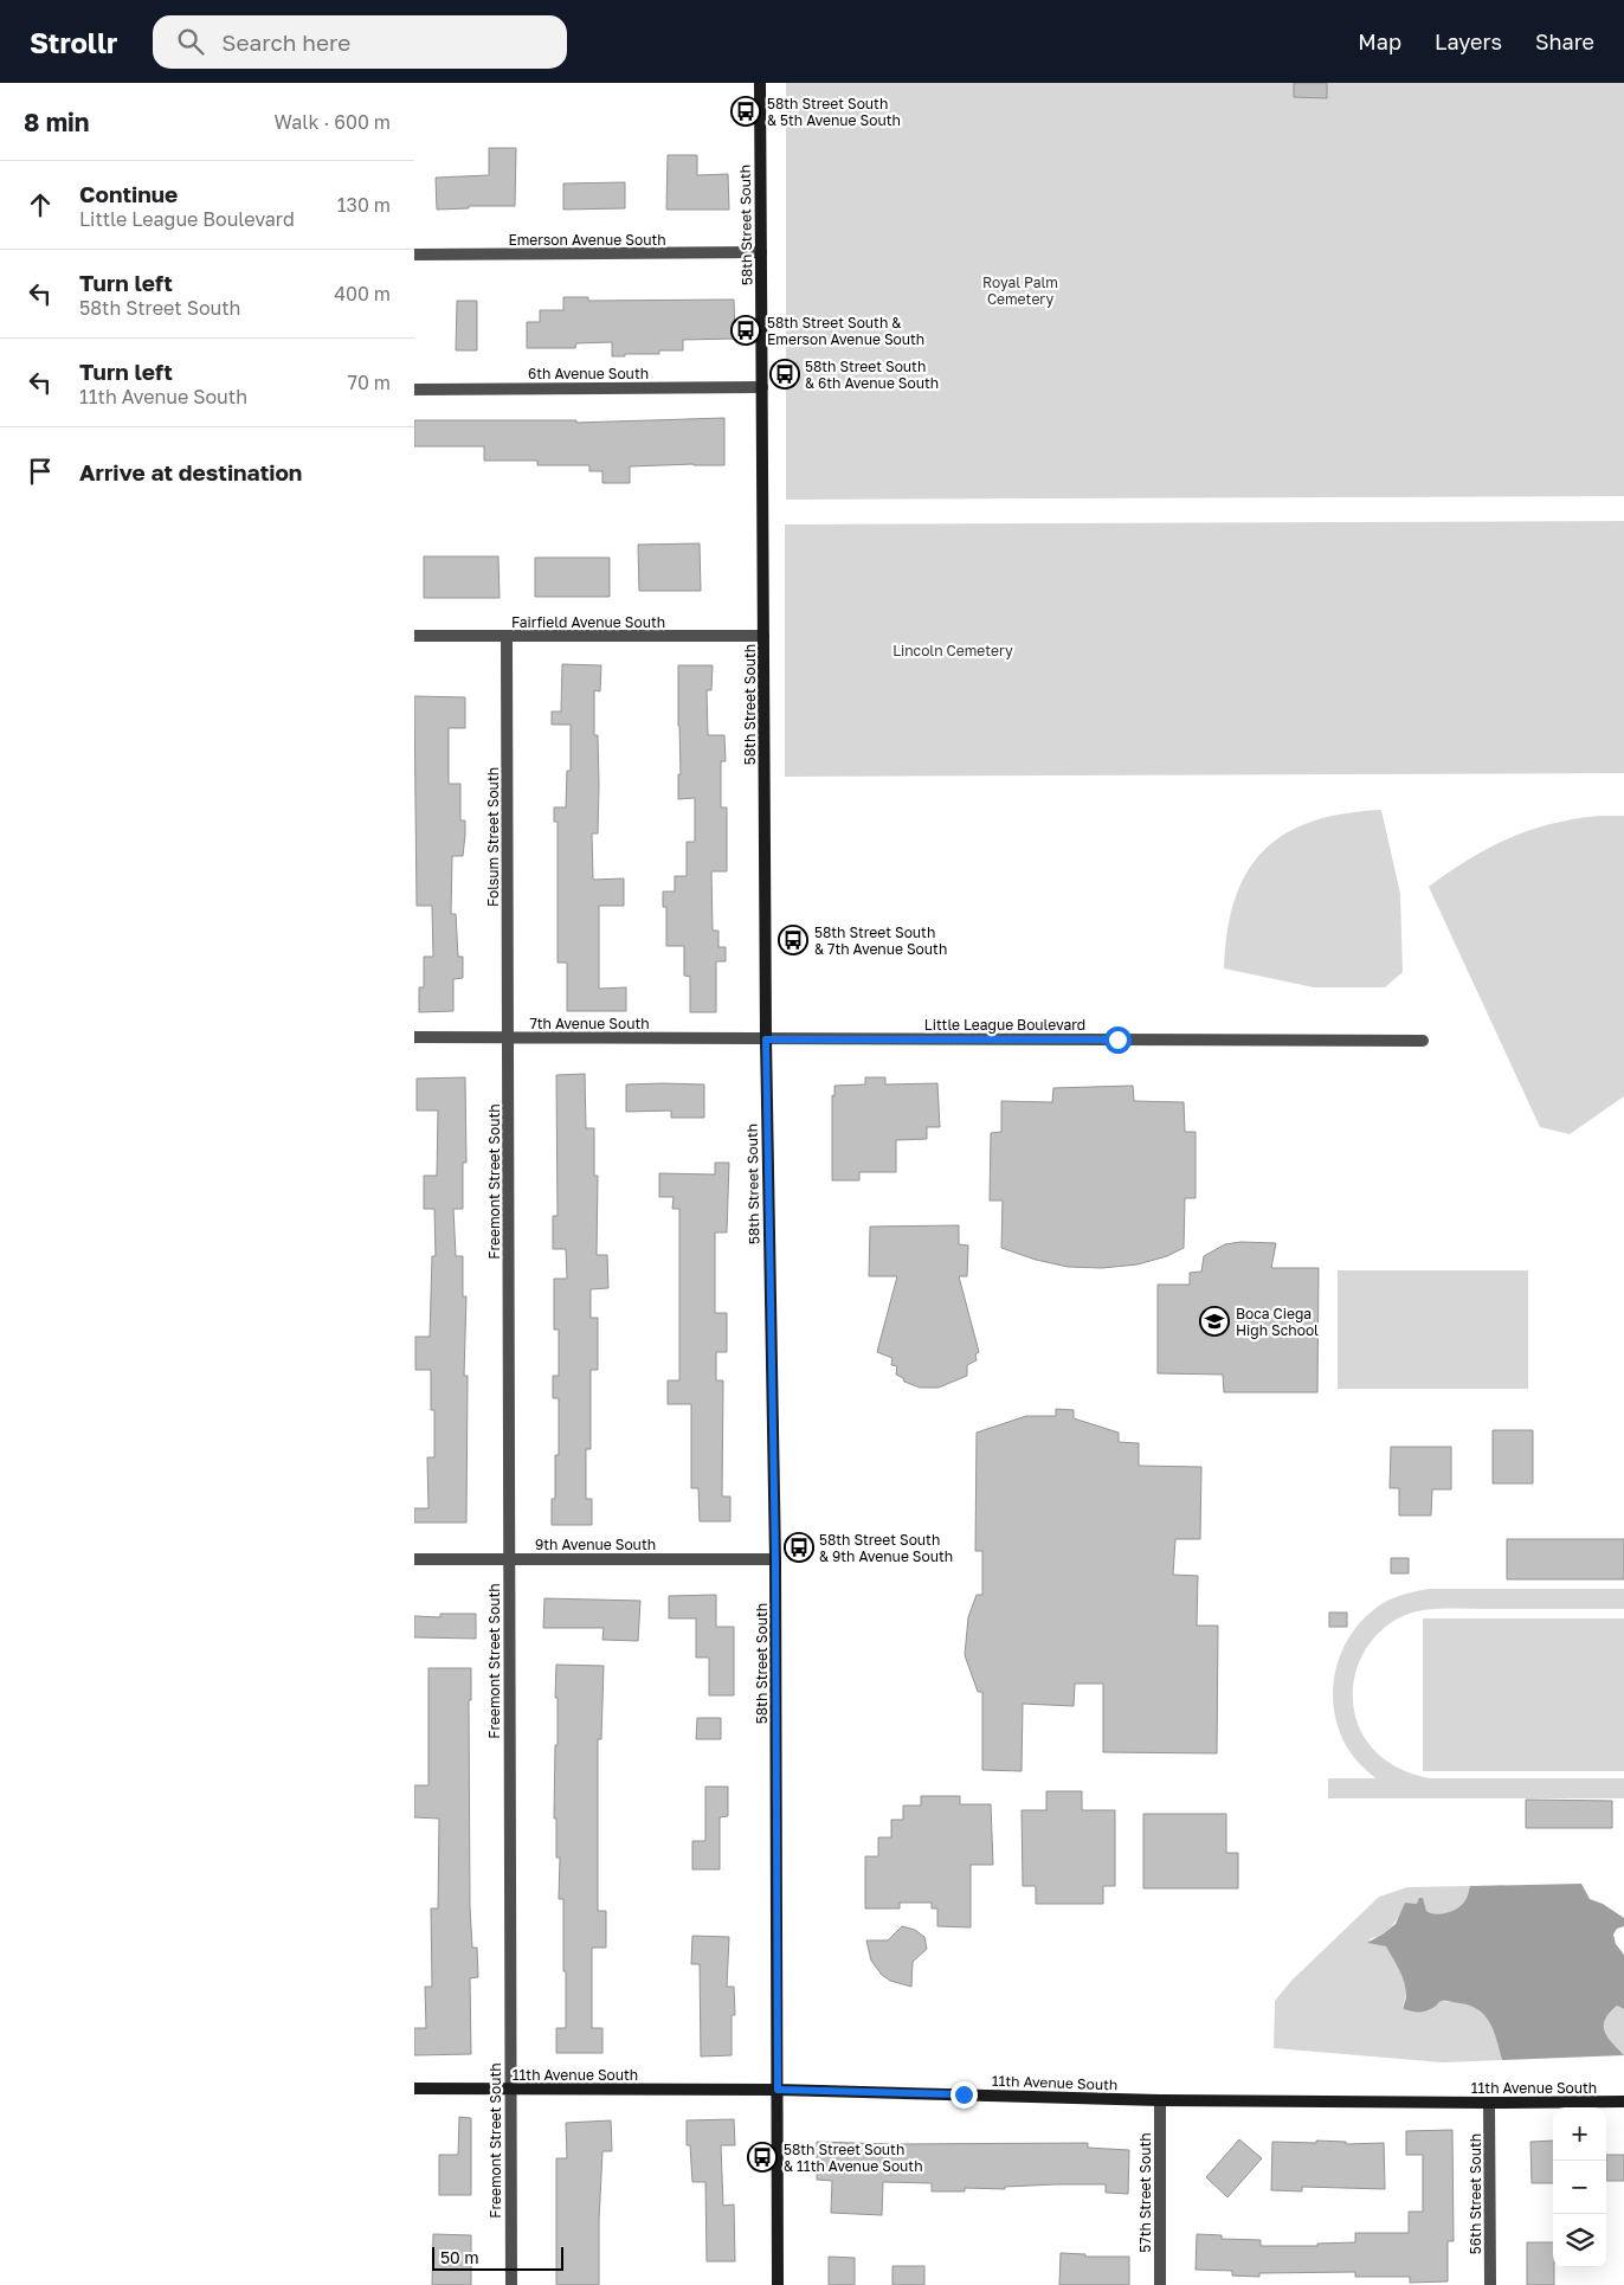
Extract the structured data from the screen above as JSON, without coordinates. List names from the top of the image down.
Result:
{
  "streets": {
    "street": [
      "58th Street South",
      "Emerson Avenue South",
      "6th Avenue South",
      "Fairfield Avenue South",
      "Folsum Street South",
      "7th Avenue South",
      "Little League Boulevard",
      "Freemont Street South",
      "9th Avenue South",
      "11th Avenue South",
      "57th Street South",
      "56th Street South"
    ]
  },
  "crossings": [
    ["58th Street South", "Emerson Avenue South"],
    ["58th Street South", "6th Avenue South"],
    ["58th Street South", "Fairfield Avenue South"],
    ["58th Street South", "7th Avenue South"],
    ["58th Street South", "Little League Boulevard"],
    ["58th Street South", "9th Avenue South"],
    ["58th Street South", "11th Avenue South"],
    ["Fairfield Avenue South", "Folsum Street South"],
    ["Folsum Street South", "7th Avenue South"],
    ["Folsum Street South", "Freemont Street South"],
    ["7th Avenue South", "Little League Boulevard"],
    ["7th Avenue South", "Freemont Street South"],
    ["Freemont Street South", "9th Avenue South"],
    ["Freemont Street South", "11th Avenue South"],
    ["11th Avenue South", "57th Street South"],
    ["11th Avenue South", "56th Street South"]
  ],
  "parks": ["Royal Palm Cemetery", "Lincoln Cemetery"],
  "places": {
    "bus stop": [
      "58th Street South & 5th Avenue South",
      "58th Street South & Emerson Avenue South",
      "58th Street South & 6th Avenue South",
      "58th Street South & 7th Avenue South",
      "58th Street South & 9th Avenue South",
      "58th Street South & 11th Avenue South"
    ],
    "school or university": ["Boca Ciega High School"]
  },
  "scale_bar": "50 m",
  "page": {
    "header": "Strollr",
    "search": "Search here",
    "nav": ["Map", "Layers", "Share"],
    "heading": ["8 min", "Walk · 600 m"],
    "list": [
      ["Continue", "Little League Boulevard", "130 m"],
      ["Turn left", "58th Street South", "400 m"],
      ["Turn left", "11th Avenue South", "70 m"],
      "Arrive at destination"
    ],
    "map_buttons": ["+", "−"],
    "scale": "50 m"
  }
}
